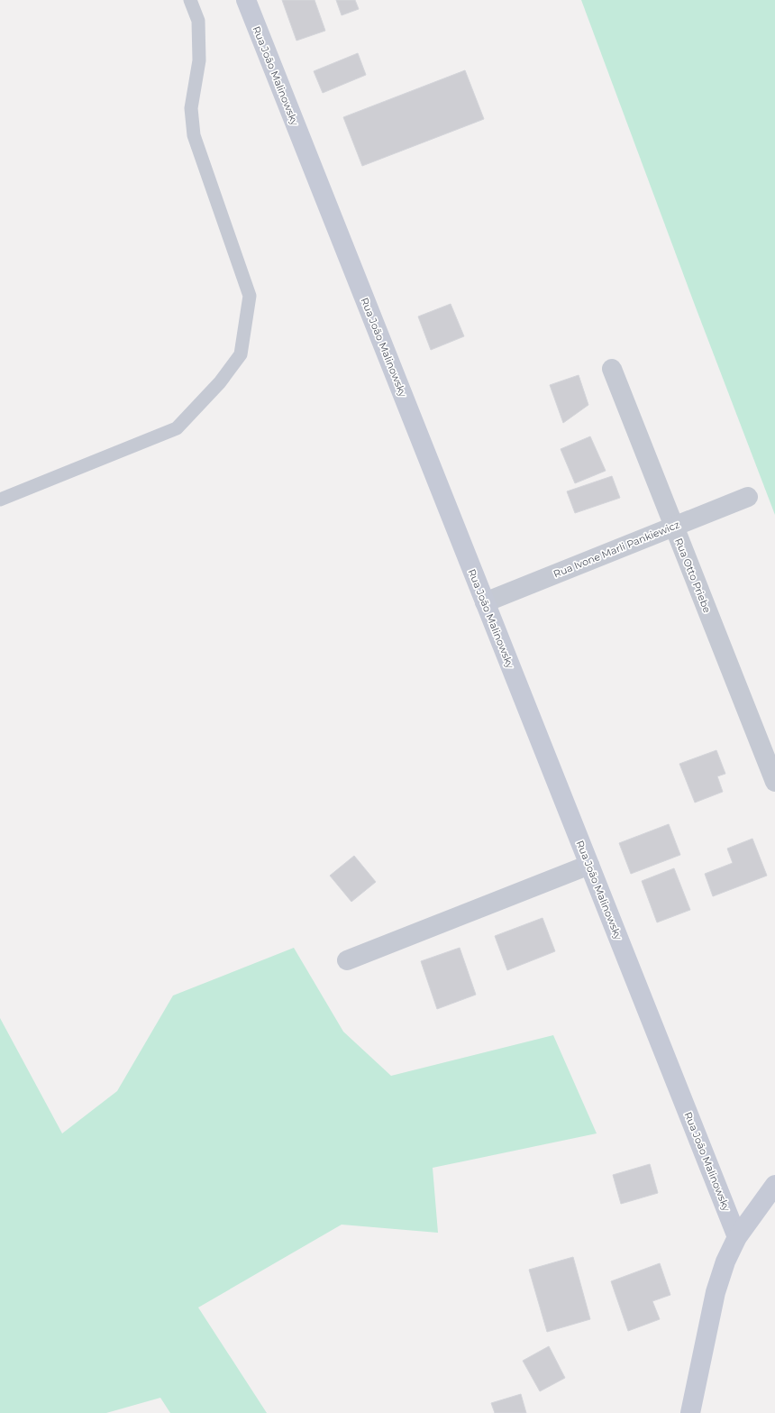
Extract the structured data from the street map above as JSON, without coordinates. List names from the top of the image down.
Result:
{
  "streets": {
    "street": ["Rua João Malinowsky", "Rua Ivone Marli Pankiewicz", "Rua Otto Priebe"]
  },
  "crossings": [
    ["Rua João Malinowsky", "Rua Ivone Marli Pankiewicz"],
    ["Rua Ivone Marli Pankiewicz", "Rua Otto Priebe"]
  ]
}
